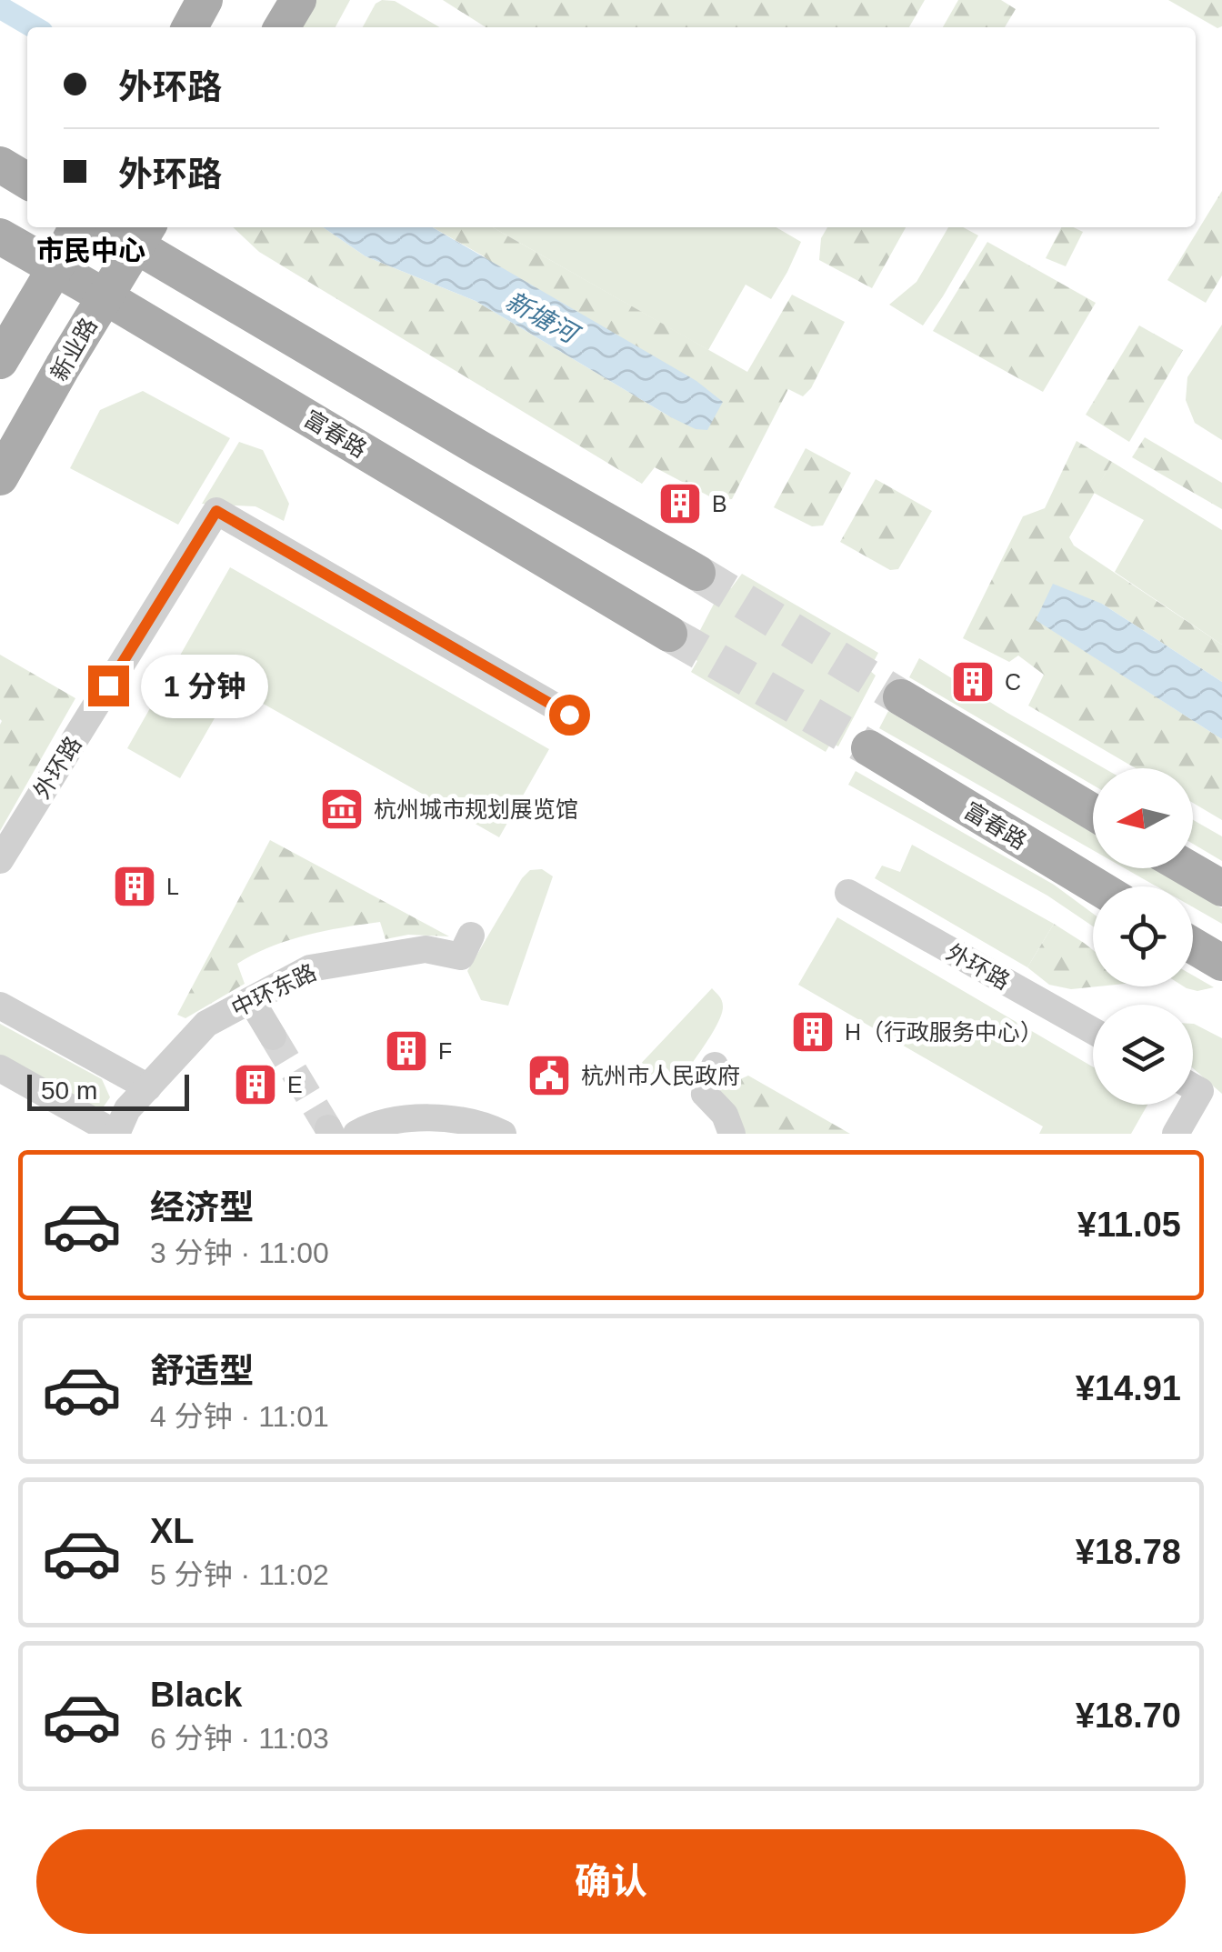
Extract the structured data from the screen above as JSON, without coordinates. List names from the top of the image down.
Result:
{
  "streets": {
    "main road": ["新业路", "富春路"],
    "street": ["外环路", "中环东路"]
  },
  "crossings": [
    ["新业路", "富春路"]
  ],
  "districts": ["市民中心"],
  "water": ["新塘河"],
  "places": {
    "building": [
      "B",
      "C",
      "L",
      "H（行政服务中心）",
      "F",
      "E"
    ],
    "museum": ["杭州城市规划展览馆"],
    "public building": ["杭州市人民政府"]
  },
  "scale_bar": "50 m",
  "north": "left",
  "page": {
    "banner": ["外环路", "外环路"],
    "bubble": "1 分钟",
    "scale": "50 m",
    "list": [
      {
        "name": "经济型",
        "note": "3 分钟 · 11:00",
        "value": "¥11.05"
      },
      {
        "name": "舒适型",
        "note": "4 分钟 · 11:01",
        "value": "¥14.91"
      },
      {
        "name": "XL",
        "note": "5 分钟 · 11:02",
        "value": "¥18.78"
      },
      {
        "name": "Black",
        "note": "6 分钟 · 11:03",
        "value": "¥18.70"
      }
    ],
    "buttons": "确认"
  }
}
